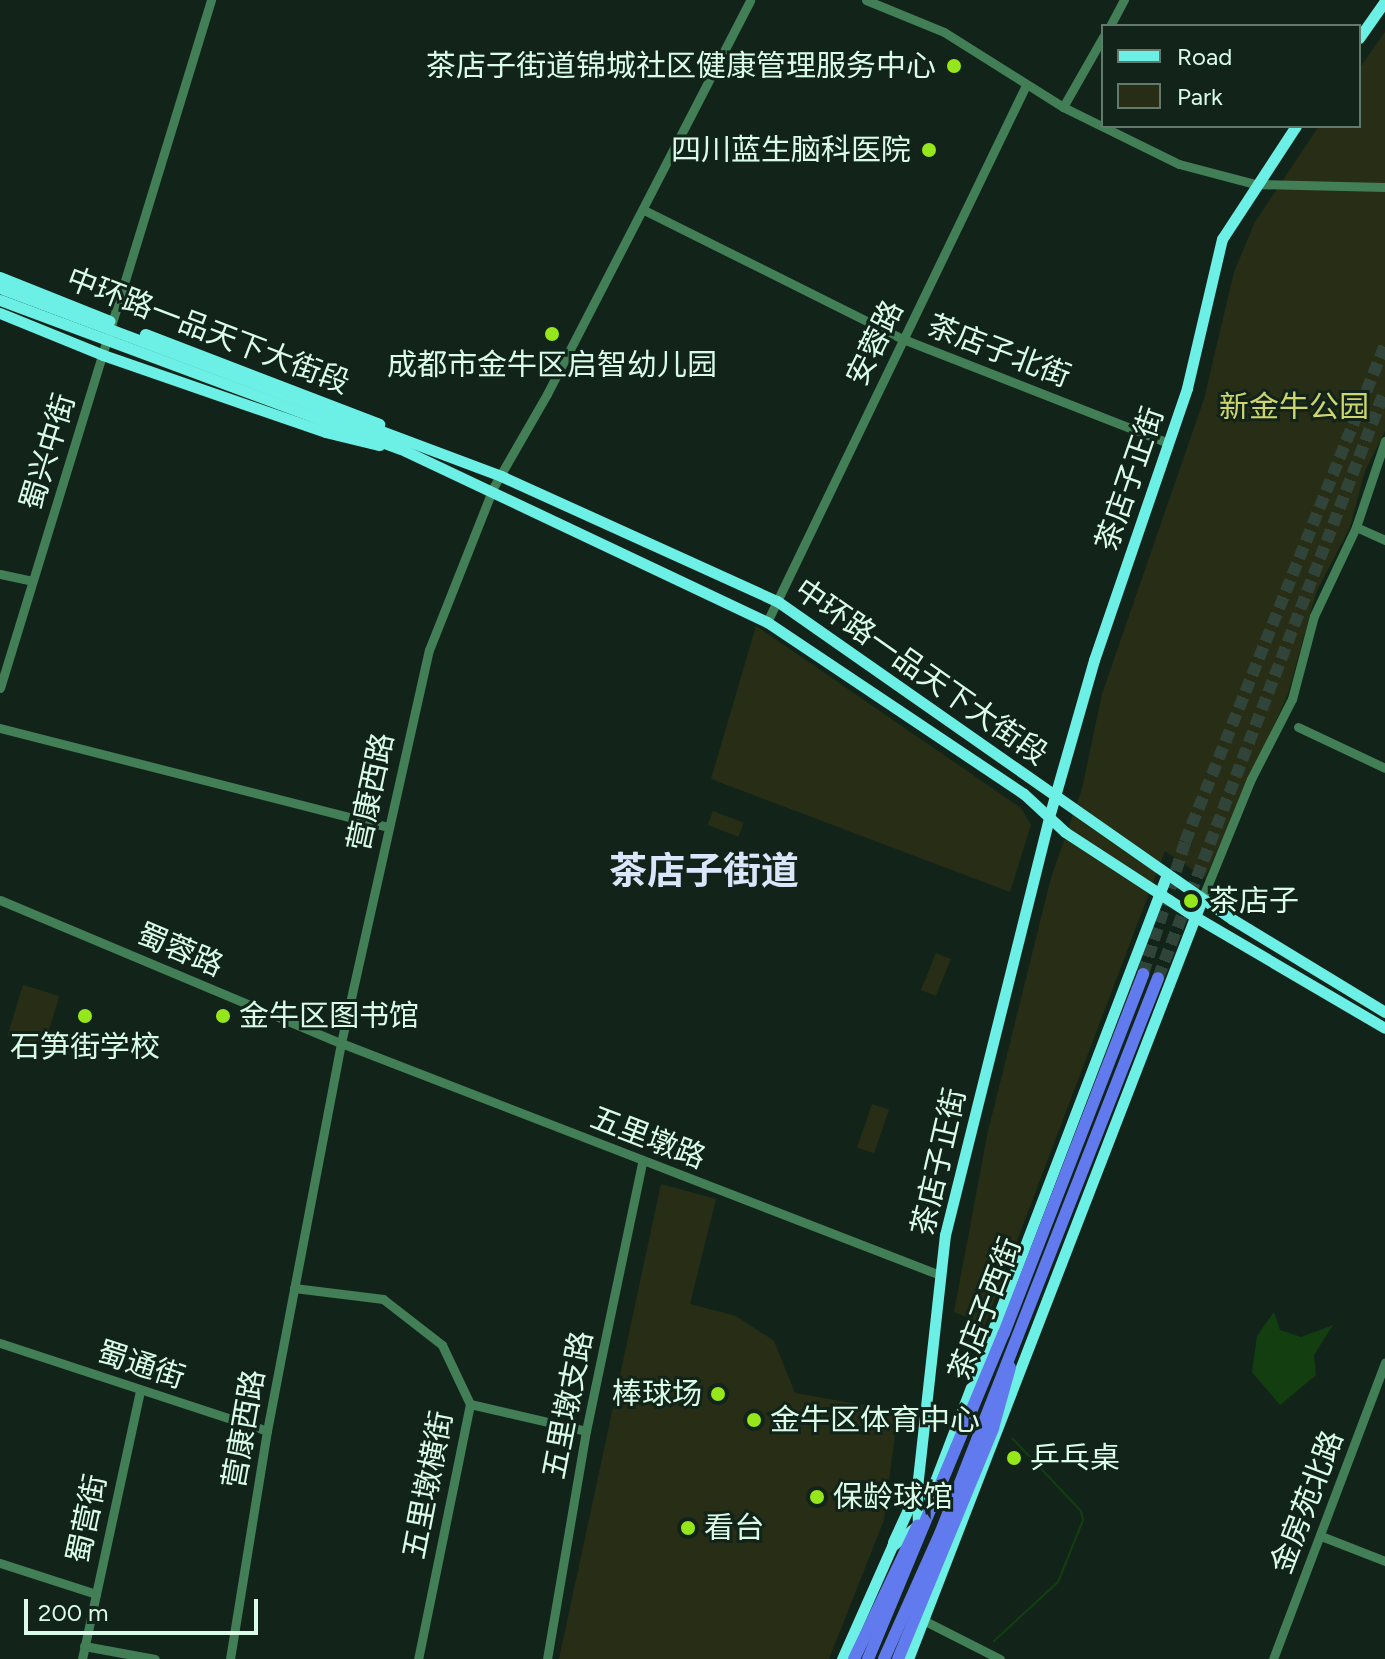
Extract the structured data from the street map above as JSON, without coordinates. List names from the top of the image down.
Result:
{
  "streets": {
    "highway": ["茶店子西街"],
    "main road": ["中环路一品天下大街段", "茶店子正街"],
    "street": [
      "安蓉路",
      "茶店子北街",
      "蜀兴中街",
      "营康西路",
      "蜀蓉路",
      "五里墩路",
      "蜀通街",
      "五里墩支路",
      "五里墩横街",
      "金房苑北路",
      "蜀营街"
    ]
  },
  "crossings": [
    ["中环路一品天下大街段", "安蓉路"],
    ["中环路一品天下大街段", "蜀兴中街"],
    ["中环路一品天下大街段", "茶店子正街"],
    ["中环路一品天下大街段", "营康西路"],
    ["安蓉路", "茶店子北街"],
    ["茶店子北街", "茶店子正街"],
    ["茶店子北街", "营康西路"],
    ["茶店子正街", "五里墩路"],
    ["茶店子正街", "茶店子西街"],
    ["营康西路", "蜀蓉路"],
    ["营康西路", "五里墩路"],
    ["营康西路", "蜀通街"],
    ["营康西路", "五里墩横街"],
    ["蜀蓉路", "五里墩路"],
    ["五里墩路", "五里墩支路"],
    ["蜀通街", "蜀营街"]
  ],
  "districts": ["茶店子街道"],
  "parks": ["新金牛公园"],
  "places": [
    "茶店子街道锦城社区健康管理服务中心",
    "四川蓝生脑科医院",
    "成都市金牛区启智幼儿园",
    "茶店子",
    "石笋街学校",
    "金牛区图书馆",
    "棒球场",
    "金牛区体育中心",
    "乒乓桌",
    "保龄球馆",
    "看台"
  ],
  "legend": ["Road", "Park"],
  "scale_bar": "200 m"
}
